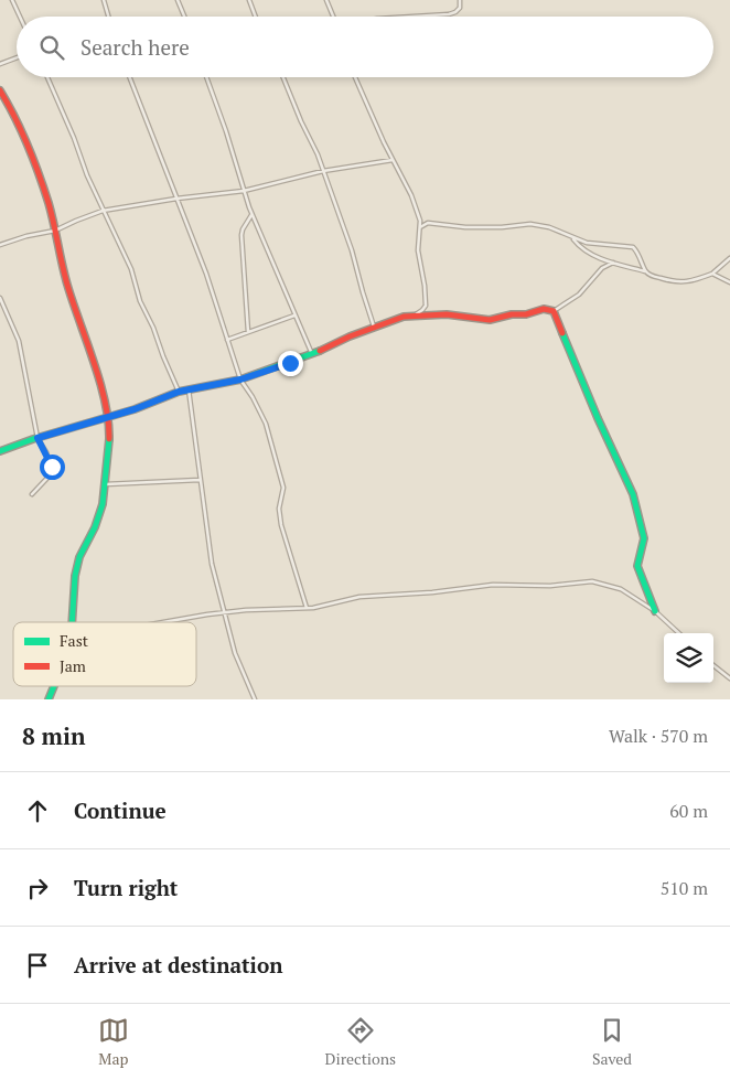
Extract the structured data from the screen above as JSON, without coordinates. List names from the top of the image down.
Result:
{
  "legend": ["Fast", "Jam"],
  "page": {
    "search": "Search here",
    "heading": ["8 min", "Walk · 570 m"],
    "list": [
      ["Continue", "60 m"],
      ["Turn right", "510 m"],
      "Arrive at destination"
    ],
    "nav": ["Map", "Directions", "Saved"]
  }
}
